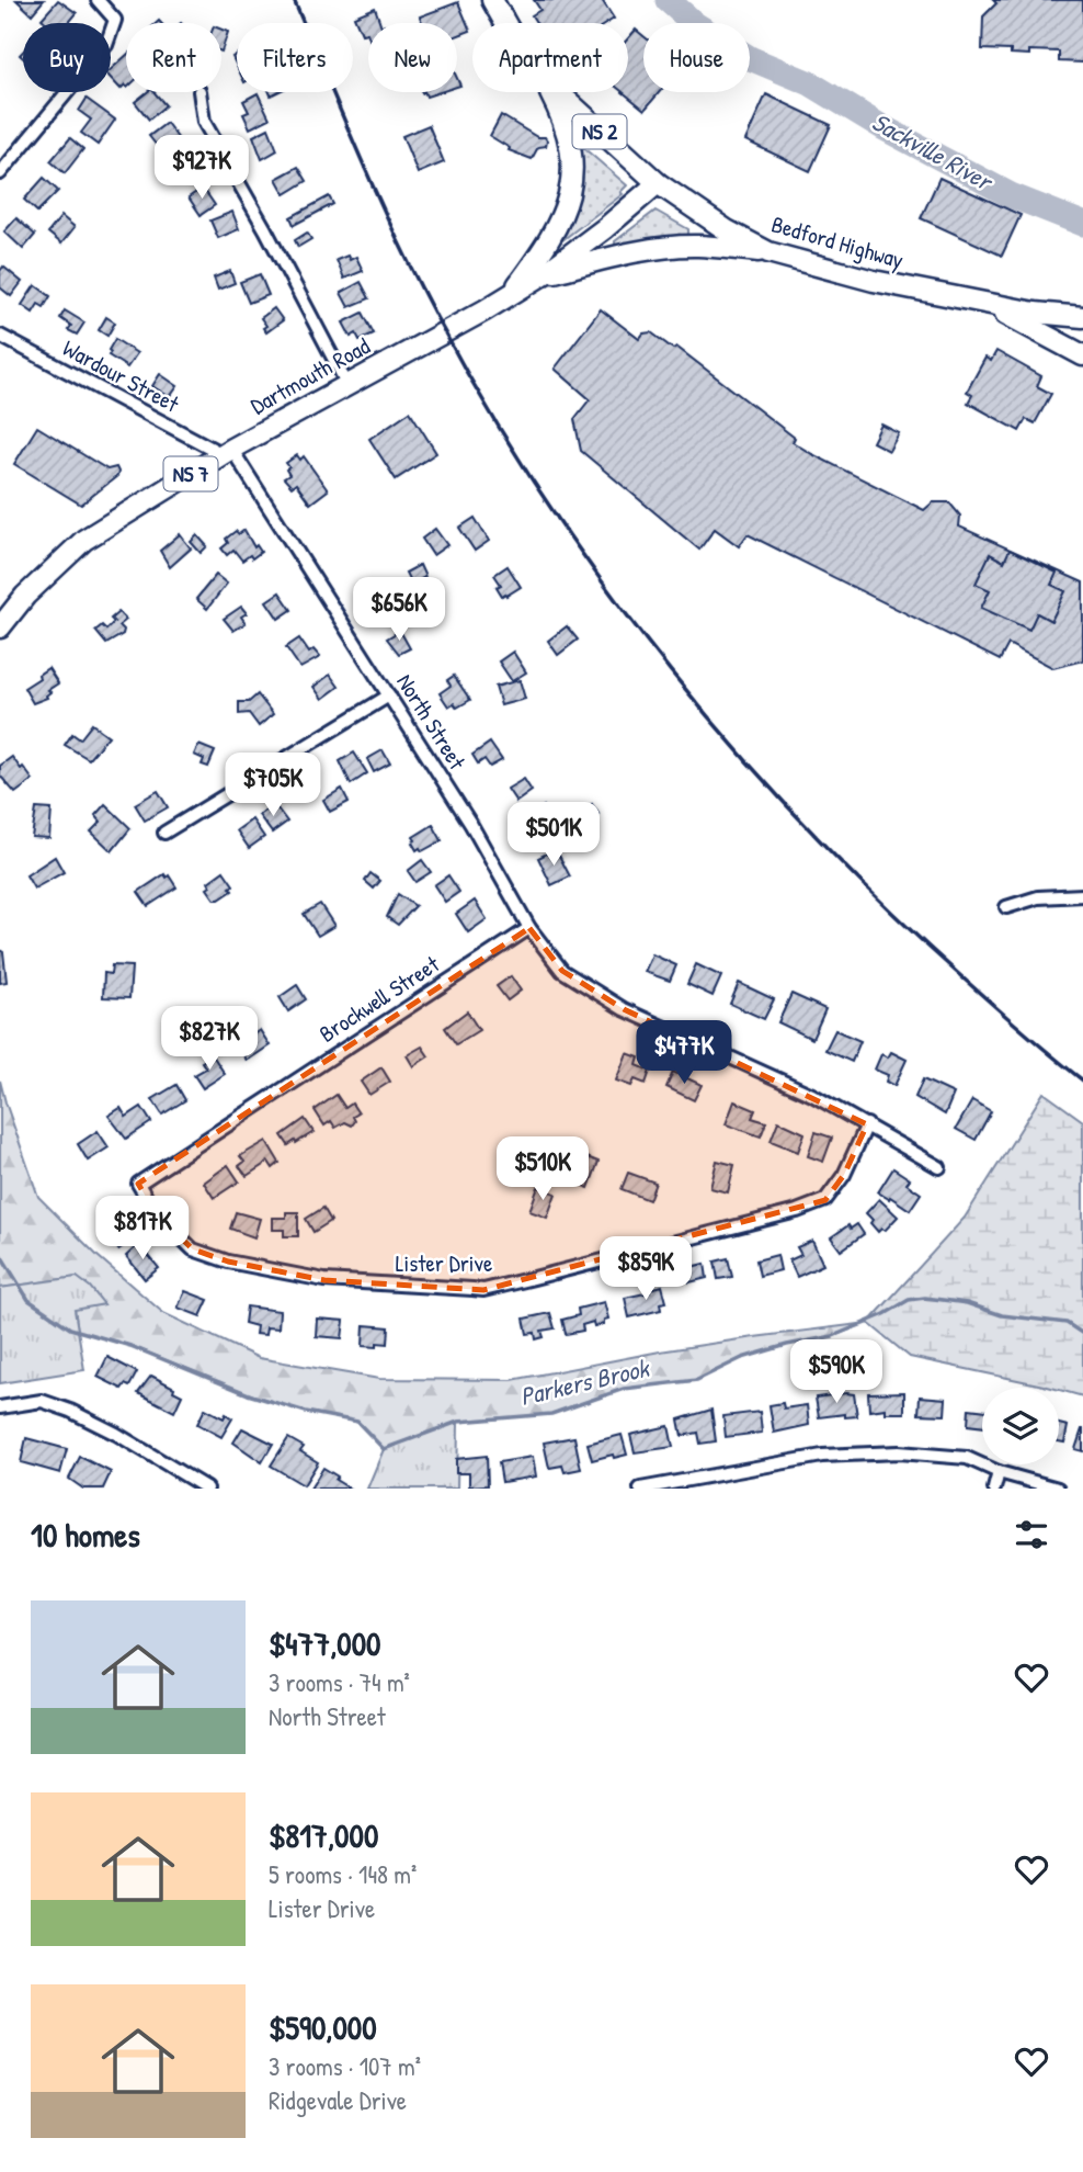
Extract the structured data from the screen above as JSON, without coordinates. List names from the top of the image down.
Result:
{
  "streets": {
    "main road": [
      "NS 2",
      "Bedford Highway",
      "Dartmouth Road",
      "NS 7"
    ],
    "street": [
      "Wardour Street",
      "North Street",
      "Brockwell Street",
      "Lister Drive"
    ]
  },
  "crossings": [
    ["NS 2", "Bedford Highway"],
    ["Bedford Highway", "Dartmouth Road"],
    ["Wardour Street", "Dartmouth Road"],
    ["Wardour Street", "North Street"],
    ["Dartmouth Road", "North Street"],
    ["North Street", "Brockwell Street"],
    ["North Street", "Lister Drive"],
    ["Brockwell Street", "Lister Drive"]
  ],
  "water": ["Sackville River", "Parkers Brook"],
  "page": {
    "chip": [
      "Buy",
      "Rent",
      "Filters",
      "New",
      "Apartment",
      "House"
    ],
    "price": [
      "$927K",
      "$656K",
      "$705K",
      "$501K",
      "$827K",
      "$477K",
      "$510K",
      "$817K",
      "$859K",
      "$590K"
    ],
    "heading": "10 homes",
    "list": [
      {
        "name": "$477,000",
        "note": "3 rooms · 74 m² · North Street"
      },
      {
        "name": "$817,000",
        "note": "5 rooms · 148 m² · Lister Drive"
      },
      {
        "name": "$590,000",
        "note": "3 rooms · 107 m² · Ridgevale Drive"
      }
    ]
  }
}
